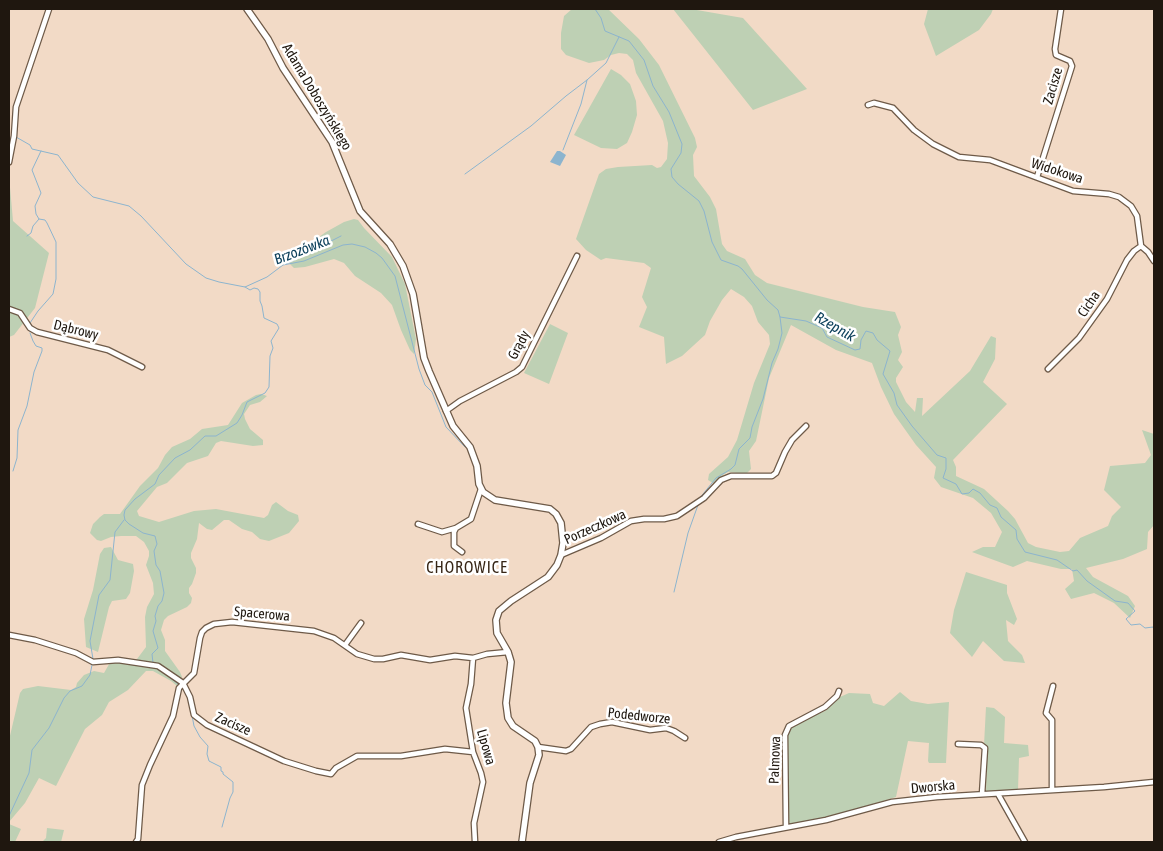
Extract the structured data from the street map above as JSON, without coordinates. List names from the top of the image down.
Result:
{
  "streets": {
    "street": [
      "Zacisze",
      "Adama Doboszyńskiego",
      "Widokowa",
      "Cicha",
      "Dąbrowy",
      "Grądy",
      "Porzeczkowa",
      "Spacerowa",
      "Podedworze",
      "Lipowa",
      "Palmowa",
      "Dworska"
    ]
  },
  "crossings": [
    ["Zacisze", "Widokowa"],
    ["Zacisze", "Spacerowa"],
    ["Zacisze", "Lipowa"],
    ["Adama Doboszyńskiego", "Grądy"],
    ["Widokowa", "Cicha"],
    ["Spacerowa", "Lipowa"],
    ["Palmowa", "Dworska"]
  ],
  "districts": ["CHOROWICE"],
  "water": ["Brzozówka", "Rzepnik"]
}
